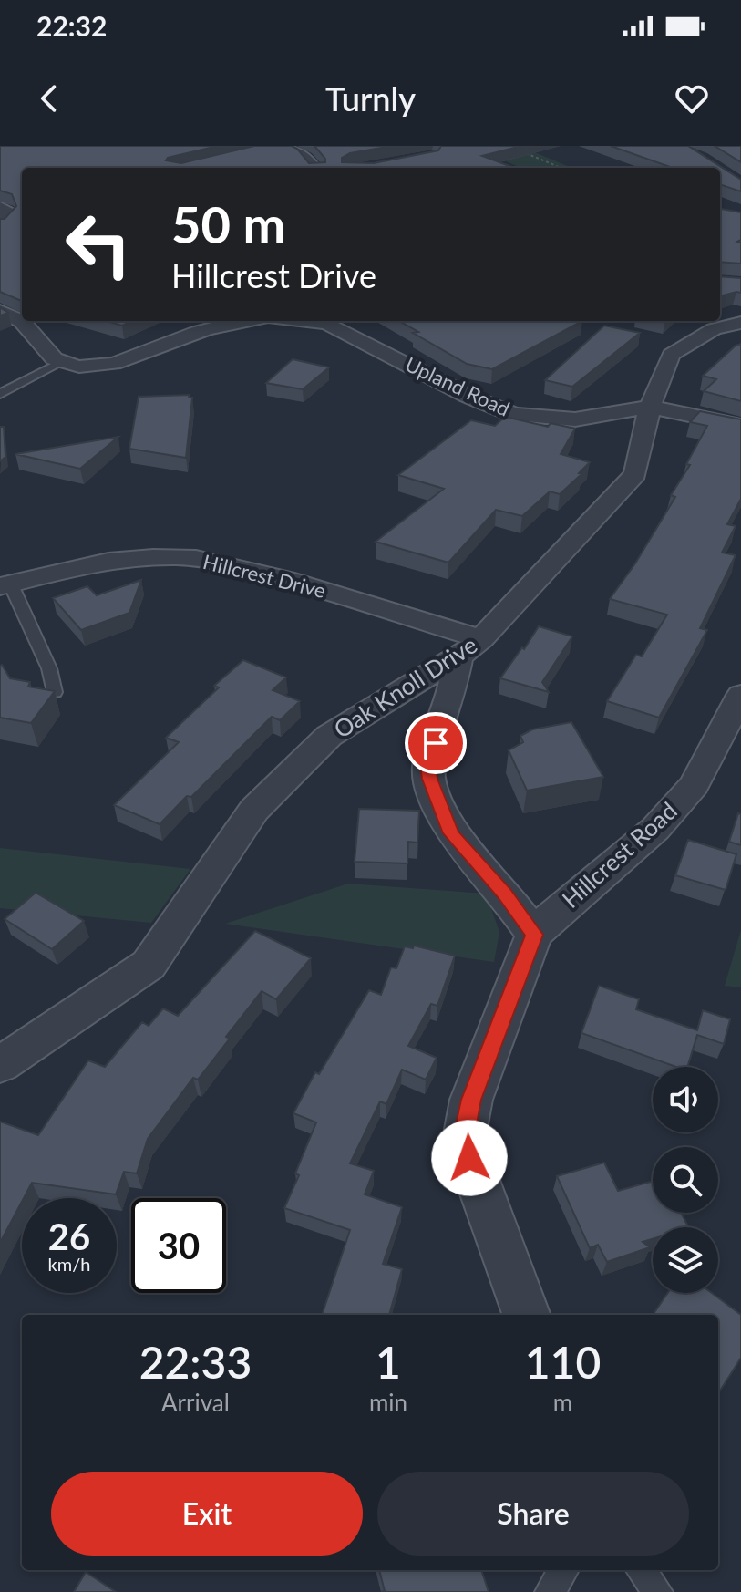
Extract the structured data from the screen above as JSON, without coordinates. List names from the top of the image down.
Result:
{
  "streets": {
    "street": [
      "Upland Road",
      "Hillcrest Drive",
      "Oak Knoll Drive",
      "Hillcrest Road"
    ]
  },
  "crossings": [
    ["Upland Road", "Oak Knoll Drive"],
    ["Hillcrest Drive", "Oak Knoll Drive"]
  ],
  "page": {
    "status": "22:32",
    "header": "Turnly",
    "turn": ["50 m", "Hillcrest Drive"],
    "speed": "26 km/h",
    "limit": "30",
    "eta": [
      "22:33",
      "Arrival",
      "1",
      "min",
      "110",
      "m"
    ],
    "buttons": ["Exit", "Share"]
  }
}
